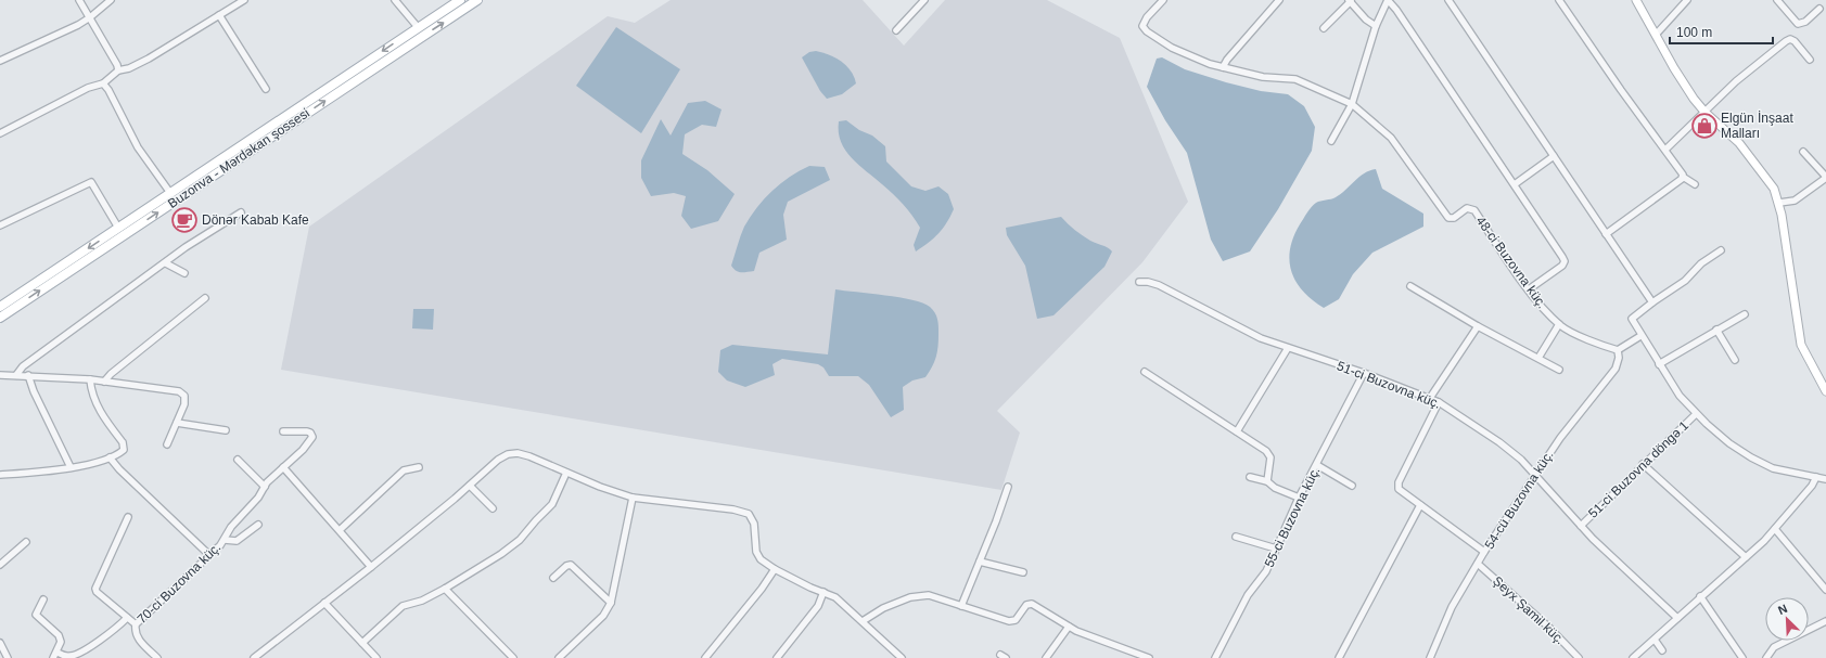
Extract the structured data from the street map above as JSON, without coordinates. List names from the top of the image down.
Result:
{
  "streets": {
    "main road": ["Buzonva - Mərdəkan şossesi"],
    "street": [
      "48-ci Buzovna küç.",
      "51-ci Buzovna küç.",
      "51-ci Buzovna döngə 1",
      "54-cü Buzovna küç.",
      "55-ci Buzovna küç.",
      "70-ci Buzovna küç.",
      "Şeyx Şamil küç."
    ]
  },
  "crossings": [
    ["48-ci Buzovna küç.", "54-cü Buzovna küç."],
    ["51-ci Buzovna küç.", "51-ci Buzovna döngə 1"],
    ["51-ci Buzovna küç.", "54-cü Buzovna küç."],
    ["51-ci Buzovna küç.", "55-ci Buzovna küç."],
    ["54-cü Buzovna küç.", "Şeyx Şamil küç."]
  ],
  "places": {
    "shop": ["Elgün İnşaat Malları"],
    "cafe": ["Dönər Kabab Kafe"]
  },
  "scale_bar": "100 m",
  "north": "top left"
}
